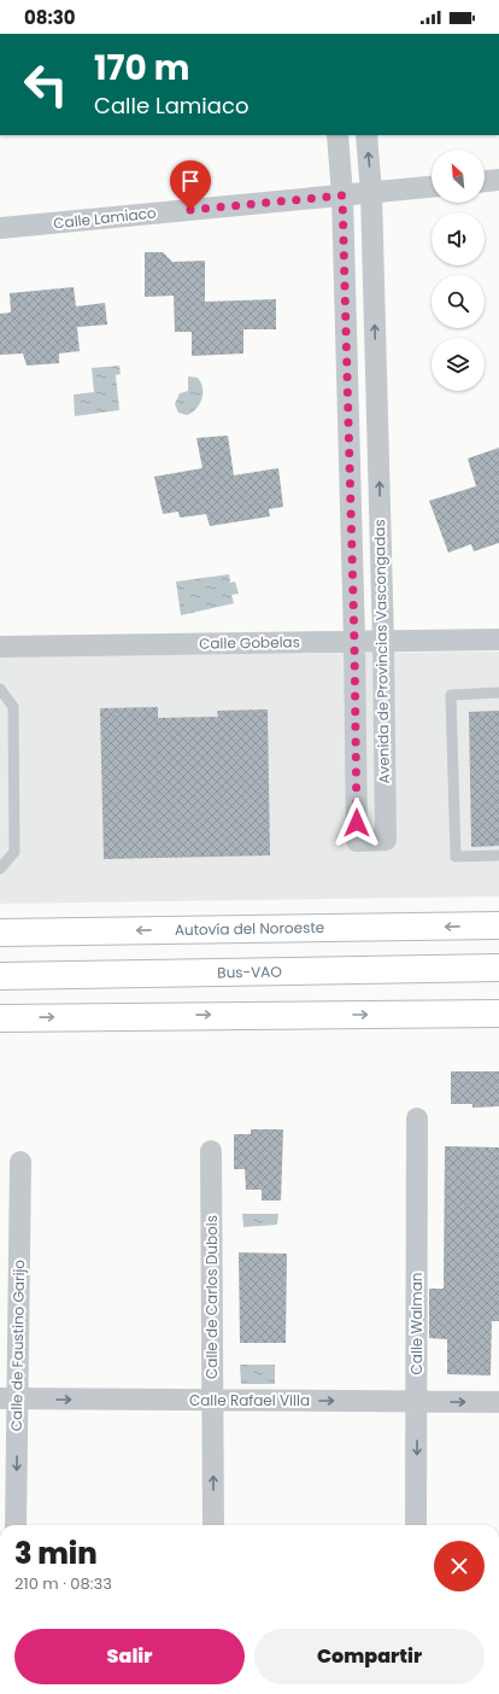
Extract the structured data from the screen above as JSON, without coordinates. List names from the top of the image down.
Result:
{
  "streets": {
    "highway": ["Autovía del Noroeste", "Bus-VAO"],
    "street": [
      "Calle Lamiaco",
      "Calle Gobelas",
      "Avenida de Provincias Vascongadas",
      "Calle de Carlos Dubois",
      "Calle Walman",
      "Calle de Faustino Garijo",
      "Calle Rafael Villa"
    ]
  },
  "crossings": [
    ["Calle Lamiaco", "Avenida de Provincias Vascongadas"],
    ["Calle Gobelas", "Avenida de Provincias Vascongadas"],
    ["Calle de Carlos Dubois", "Calle Rafael Villa"],
    ["Calle Walman", "Calle Rafael Villa"],
    ["Calle de Faustino Garijo", "Calle Rafael Villa"]
  ],
  "one_way": ["Calle Rafael Villa"],
  "north": "top left",
  "page": {
    "status": "08:30",
    "turn": ["170 m", "Calle Lamiaco"],
    "heading": ["3 min", "210 m · 08:33"],
    "buttons": ["Salir", "Compartir"]
  }
}
